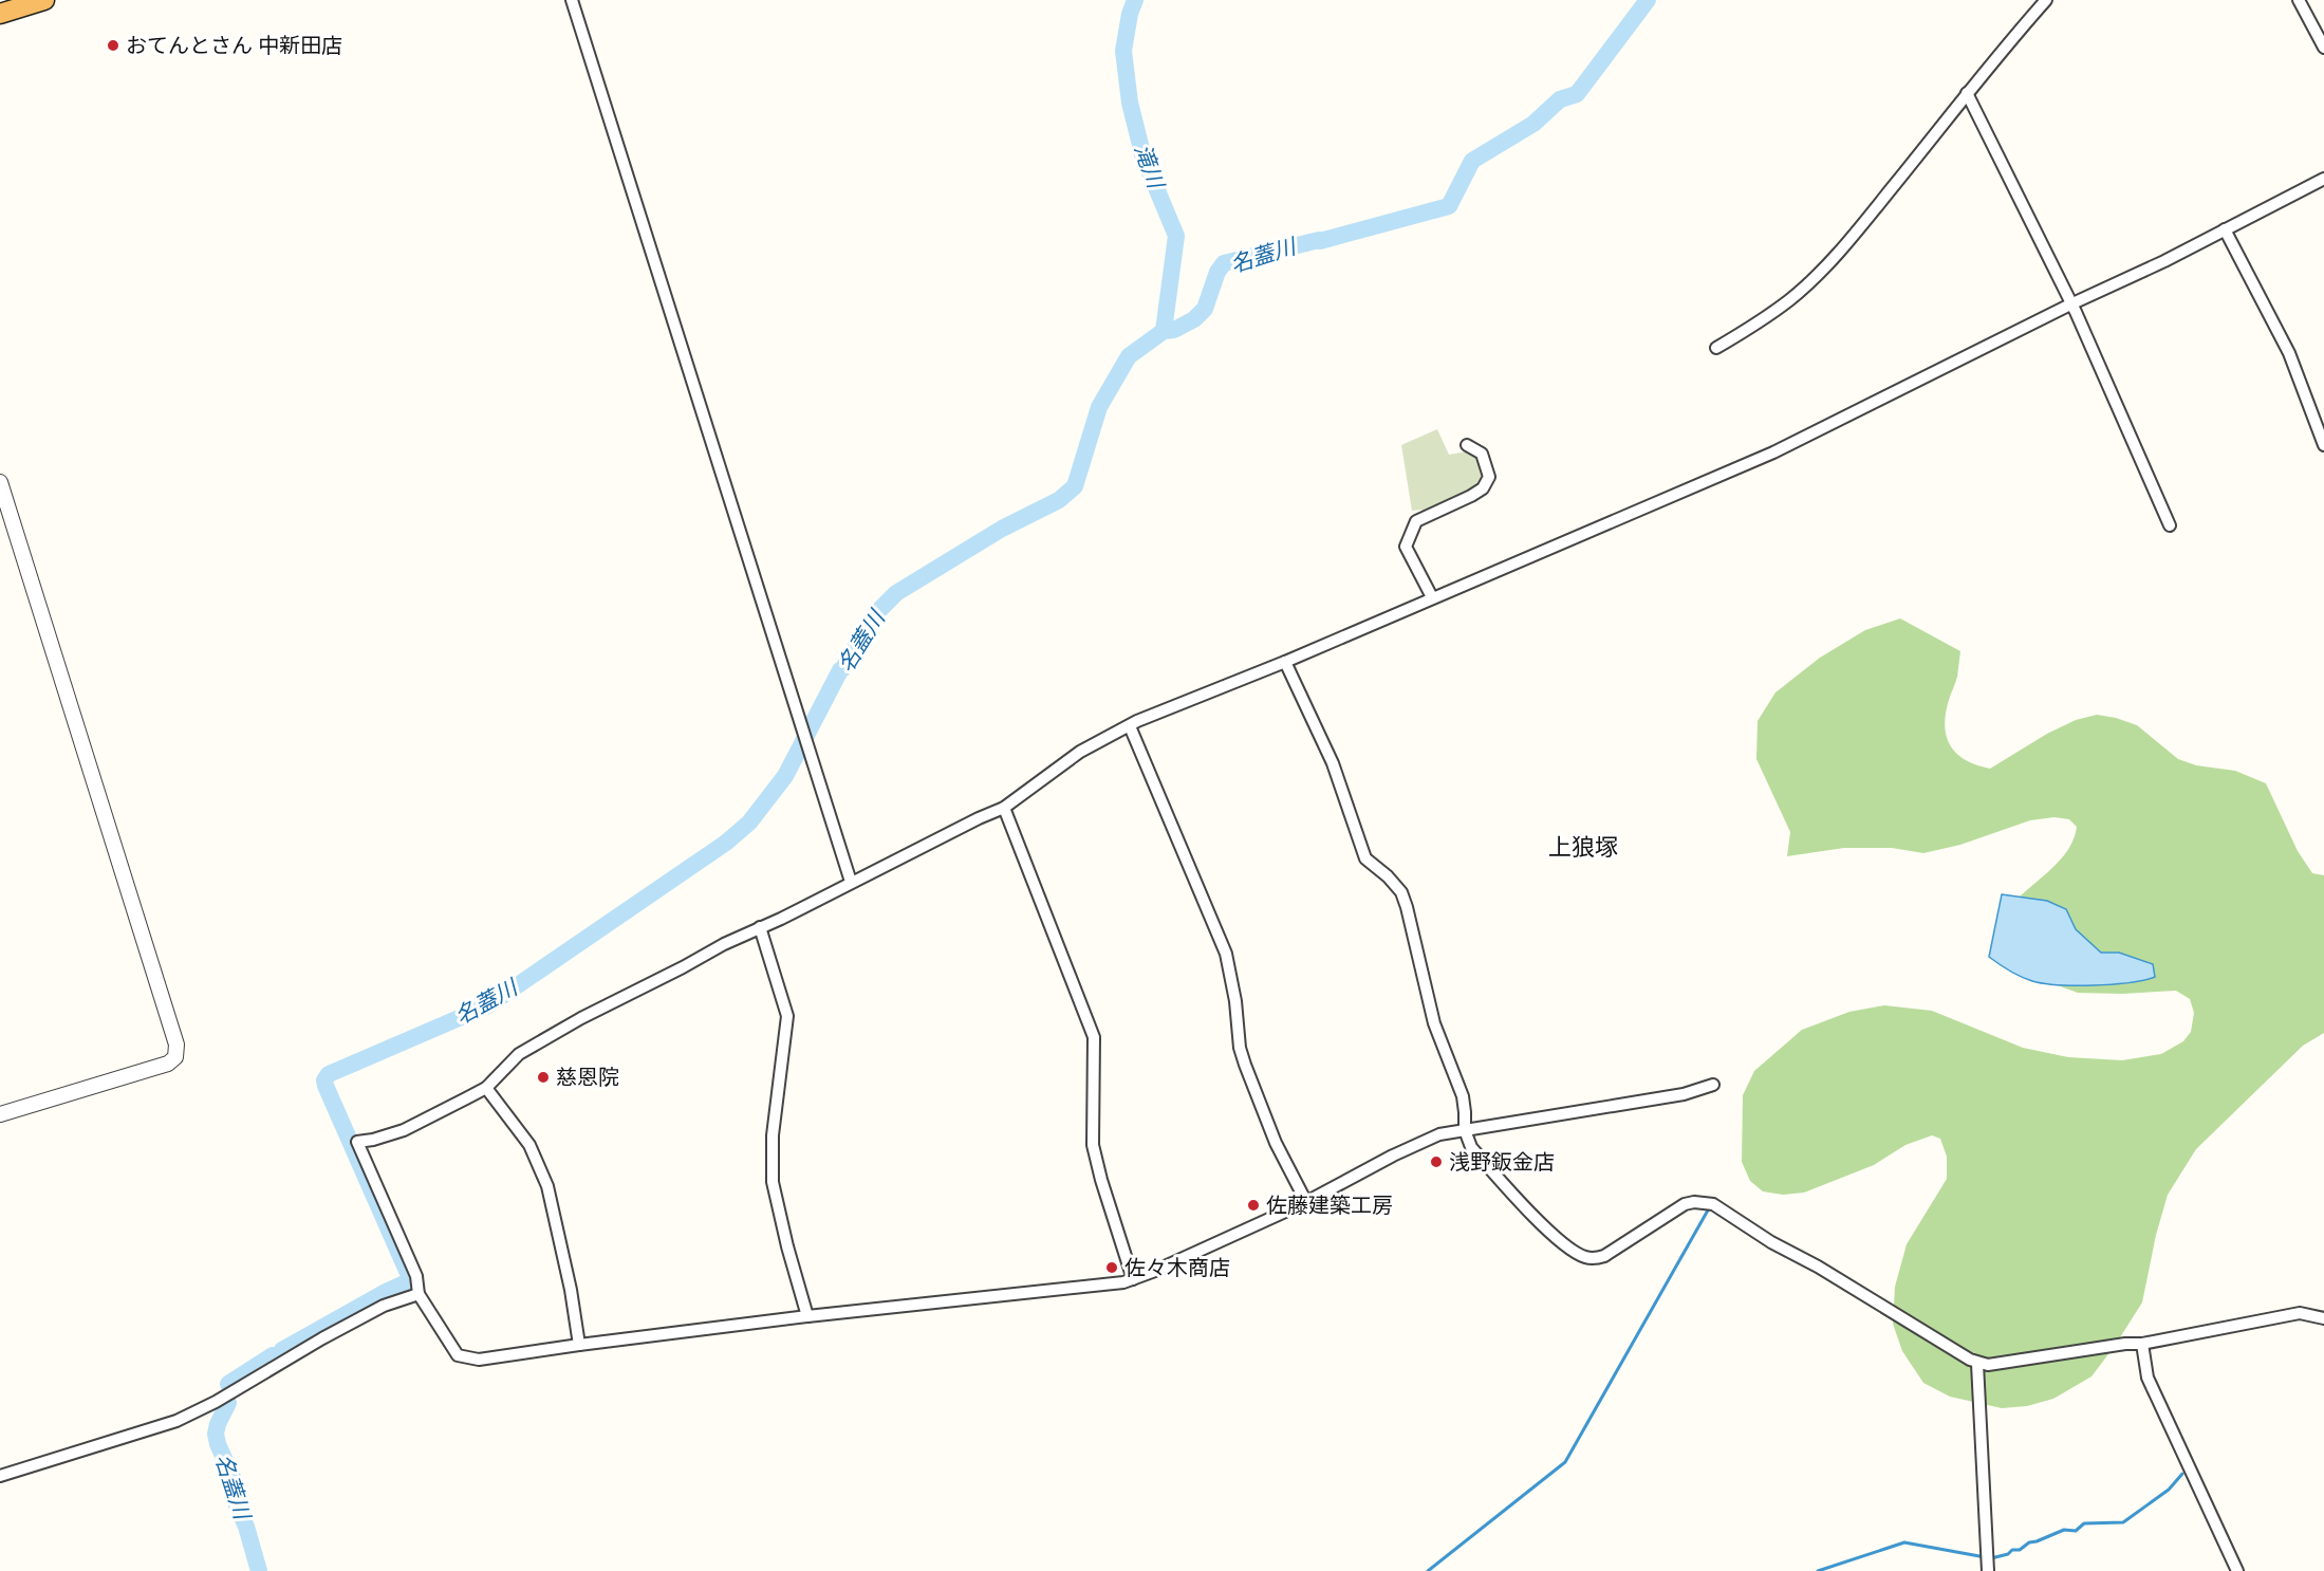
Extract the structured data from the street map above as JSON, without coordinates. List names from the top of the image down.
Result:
{
  "districts": ["上狼塚"],
  "water": ["滝川", "名蓋川"],
  "places": [
    "おてんとさん 中新田店",
    "慈恩院",
    "浅野鈑金店",
    "佐藤建築工房",
    "佐々木商店"
  ]
}
